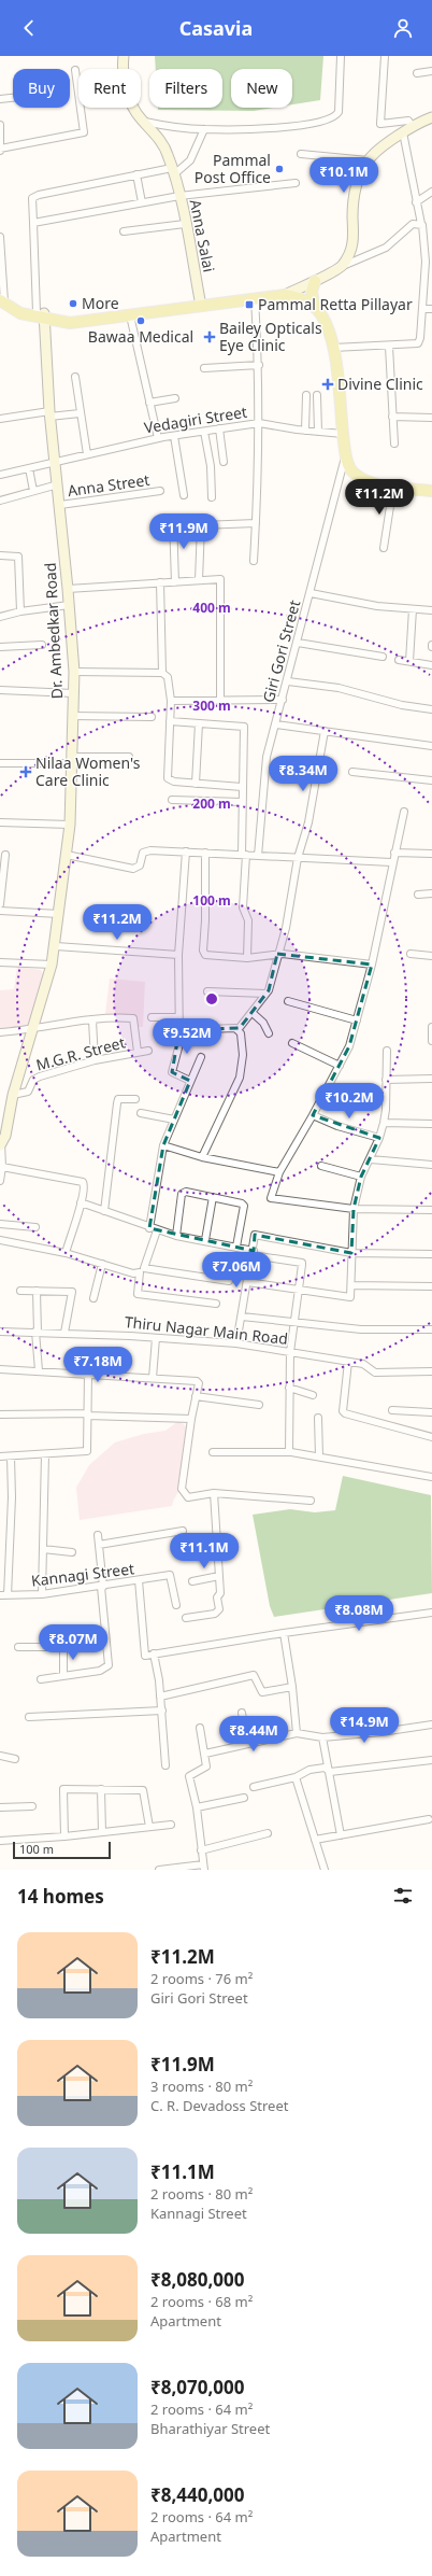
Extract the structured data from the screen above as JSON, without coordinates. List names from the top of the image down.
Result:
{
  "streets": {
    "street": [
      "Anna Salai",
      "Vedagiri Street",
      "Anna Street",
      "Dr. Ambedkar Road",
      "Giri Gori Street",
      "M.G.R. Street",
      "Thiru Nagar Main Road",
      "Kannagi Street"
    ]
  },
  "crossings": [
    ["Vedagiri Street", "Dr. Ambedkar Road"],
    ["Anna Street", "Dr. Ambedkar Road"],
    ["Dr. Ambedkar Road", "M.G.R. Street"]
  ],
  "places": {
    "other": ["Pammal Post Office", "More", "Bawaa Medical"],
    "transit": ["Pammal Retta Pillayar"],
    "health": ["Bailey Opticals Eye Clinic", "Divine Clinic", "Nilaa Women's Care Clinic"]
  },
  "scale_bar": "100 m",
  "page": {
    "header": "Casavia",
    "chip": [
      "Buy",
      "Rent",
      "Filters",
      "New"
    ],
    "price": [
      "₹10.1M",
      "₹11.2M",
      "₹11.9M",
      "₹8.34M",
      "₹11.2M",
      "₹9.52M",
      "₹10.2M",
      "₹7.06M",
      "₹7.18M",
      "₹11.1M",
      "₹8.08M",
      "₹8.07M",
      "₹14.9M",
      "₹8.44M"
    ],
    "scale": "100 m",
    "heading": "14 homes",
    "list": [
      {
        "name": "₹11.2M",
        "note": "2 rooms · 76 m² · Giri Gori Street"
      },
      {
        "name": "₹11.9M",
        "note": "3 rooms · 80 m² · C. R. Devadoss Street"
      },
      {
        "name": "₹11.1M",
        "note": "2 rooms · 80 m² · Kannagi Street"
      },
      {
        "name": "₹8,080,000",
        "note": "2 rooms · 68 m² · Apartment"
      },
      {
        "name": "₹8,070,000",
        "note": "2 rooms · 64 m² · Bharathiyar Street"
      },
      {
        "name": "₹8,440,000",
        "note": "2 rooms · 64 m² · Apartment"
      }
    ]
  },
  "rings": [
    "400 m",
    "300 m",
    "200 m",
    "100 m"
  ]
}
